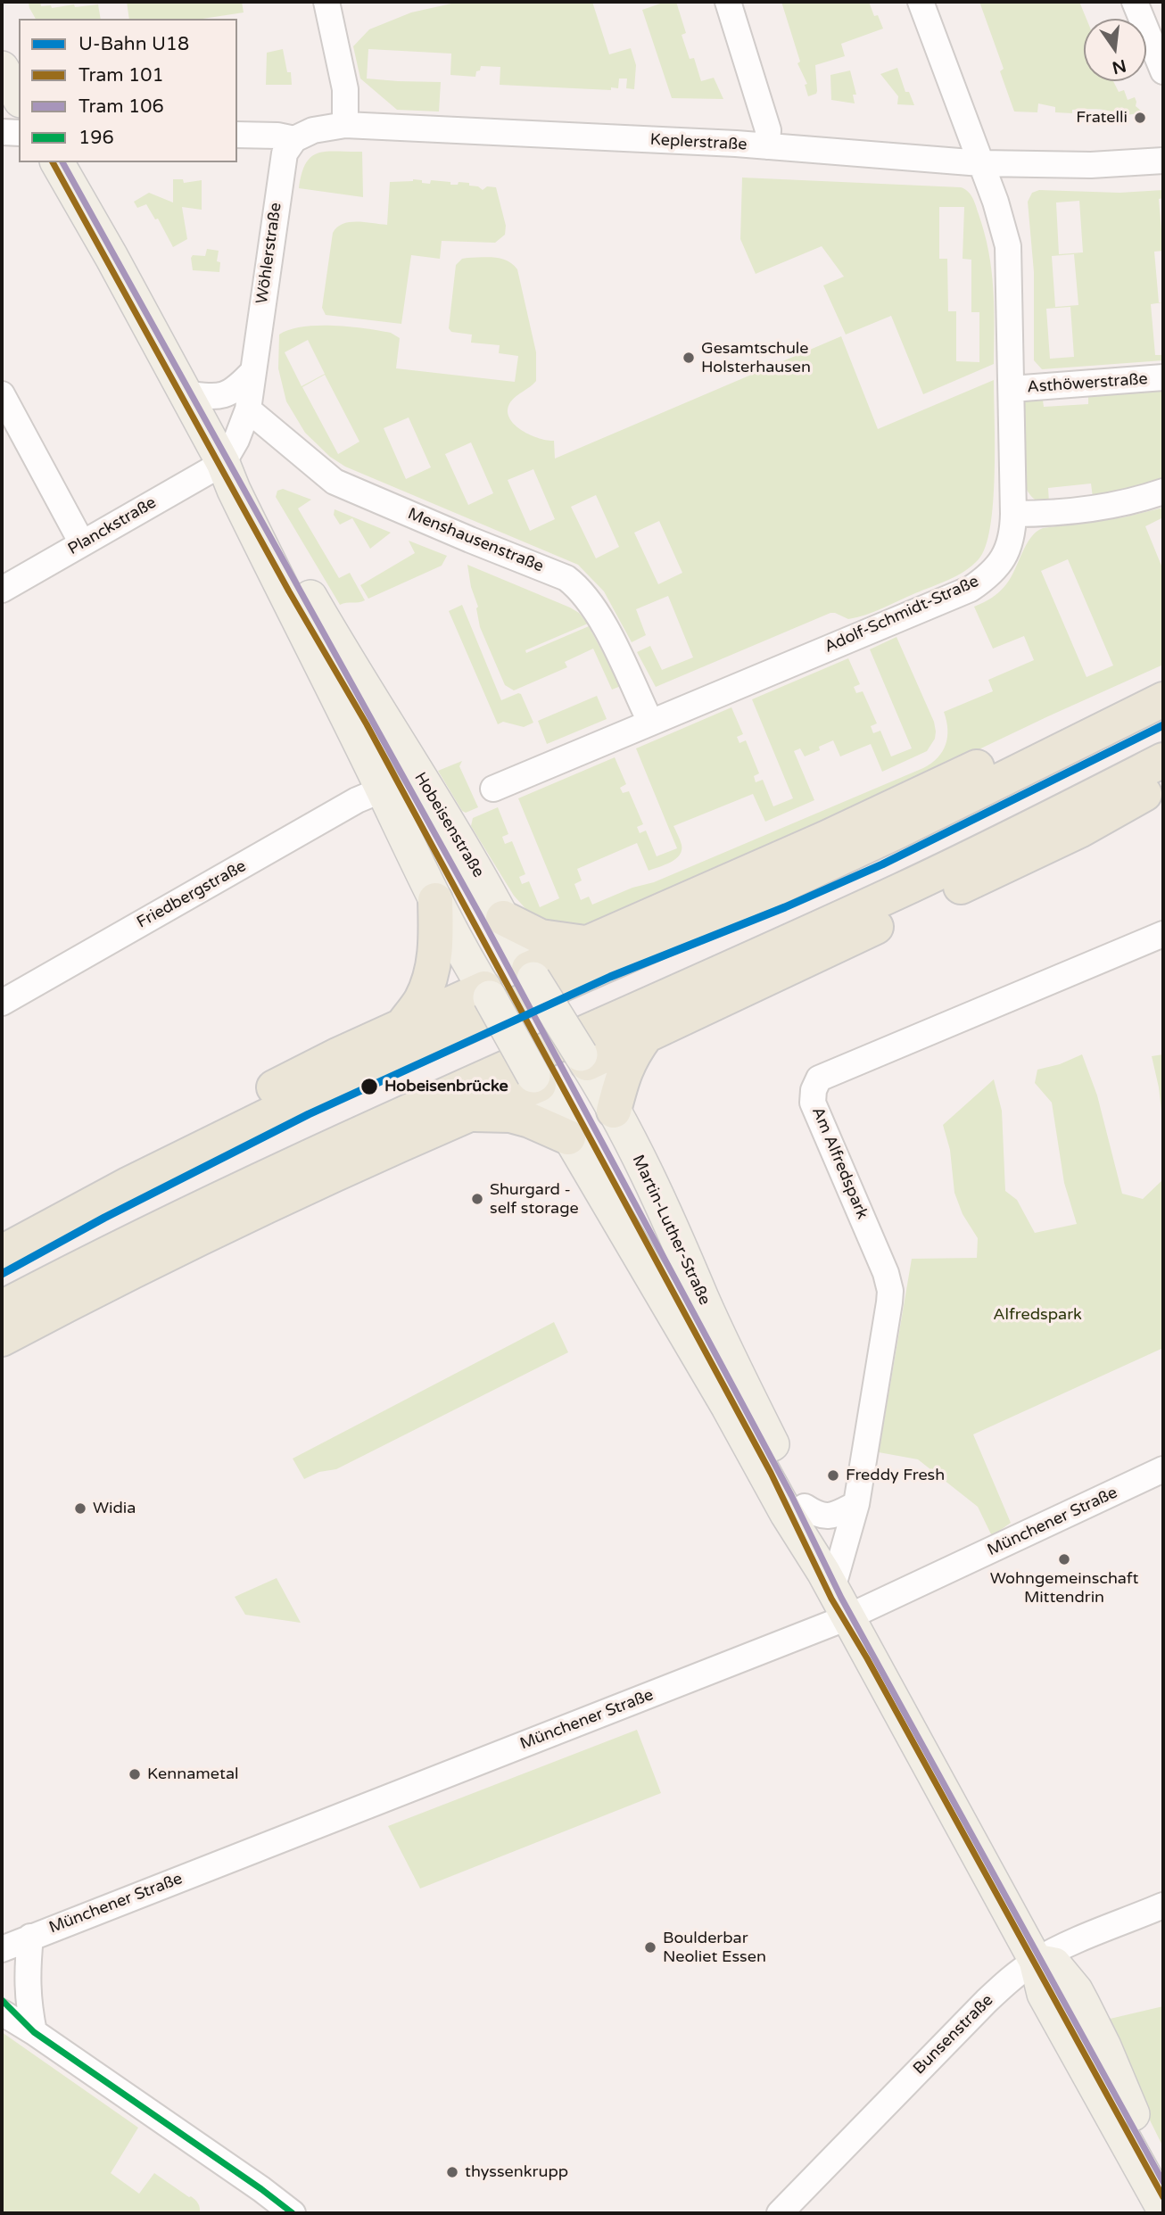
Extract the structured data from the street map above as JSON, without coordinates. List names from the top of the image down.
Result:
{
  "streets": {
    "main road": ["Hobeisenstraße", "Martin-Luther-Straße"],
    "street": [
      "Keplerstraße",
      "Wöhlerstraße",
      "Asthöwerstraße",
      "Planckstraße",
      "Menshausenstraße",
      "Adolf-Schmidt-Straße",
      "Friedbergstraße",
      "Am Alfredspark",
      "Münchener Straße",
      "Bunsenstraße"
    ]
  },
  "crossings": [
    ["Keplerstraße", "Wöhlerstraße"],
    ["Keplerstraße", "Adolf-Schmidt-Straße"],
    ["Wöhlerstraße", "Planckstraße"],
    ["Wöhlerstraße", "Menshausenstraße"],
    ["Wöhlerstraße", "Hobeisenstraße"],
    ["Asthöwerstraße", "Adolf-Schmidt-Straße"],
    ["Planckstraße", "Hobeisenstraße"],
    ["Menshausenstraße", "Adolf-Schmidt-Straße"],
    ["Hobeisenstraße", "Friedbergstraße"],
    ["Hobeisenstraße", "Martin-Luther-Straße"],
    ["Am Alfredspark", "Martin-Luther-Straße"],
    ["Martin-Luther-Straße", "Münchener Straße"],
    ["Martin-Luther-Straße", "Bunsenstraße"]
  ],
  "parks": ["Alfredspark"],
  "places": [
    "Fratelli",
    "Gesamtschule Holsterhausen",
    "Hobeisenbrücke",
    "Shurgard - self storage",
    "Freddy Fresh",
    "Widia",
    "Wohngemeinschaft Mittendrin",
    "Kennametal",
    "Boulderbar Neoliet Essen",
    "thyssenkrupp"
  ],
  "lines": [
    "tram line 101",
    "tram line 106",
    "metro line U18",
    "transit line 196"
  ],
  "legend": [
    "U-Bahn U18",
    "Tram 101",
    "Tram 106",
    "196"
  ],
  "north": "bottom"
}
